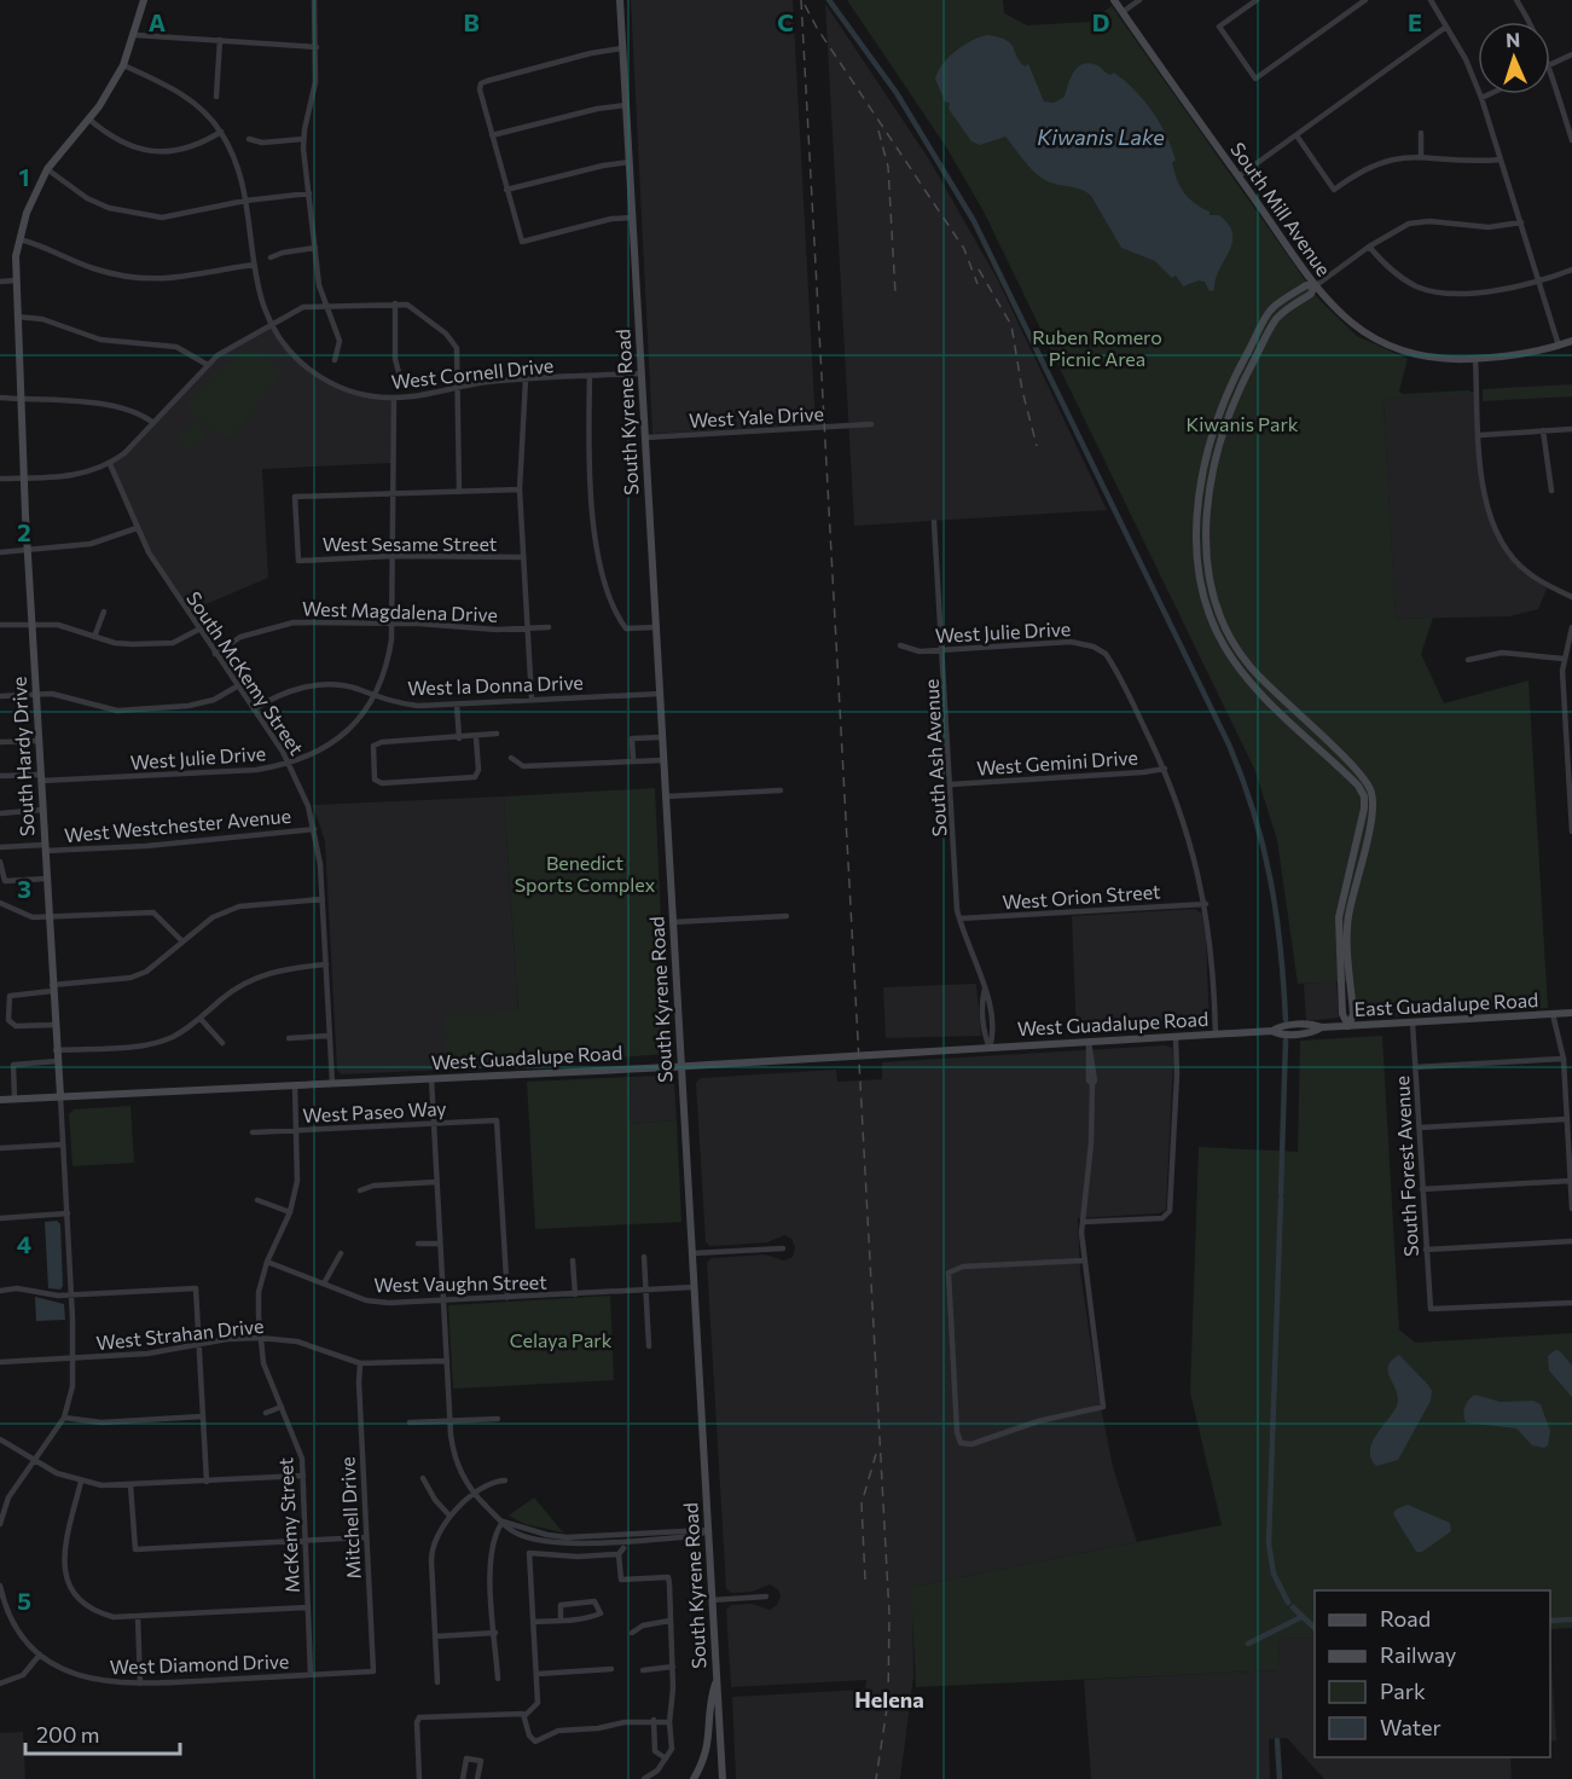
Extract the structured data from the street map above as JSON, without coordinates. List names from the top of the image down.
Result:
{
  "streets": {
    "street": [
      "South Mill Avenue",
      "West Cornell Drive",
      "South Kyrene Road",
      "West Yale Drive",
      "West Sesame Street",
      "West Magdalena Drive",
      "West Julie Drive",
      "South McKemy Street",
      "West la Donna Drive",
      "South Hardy Drive",
      "South Ash Avenue",
      "West Gemini Drive",
      "West Westchester Avenue",
      "West Orion Street",
      "East Guadalupe Road",
      "West Guadalupe Road",
      "West Paseo Way",
      "South Forest Avenue",
      "West Vaughn Street",
      "West Strahan Drive",
      "Mitchell Drive",
      "McKemy Street",
      "West Diamond Drive"
    ]
  },
  "crossings": [
    ["West Cornell Drive", "South Kyrene Road"],
    ["West Cornell Drive", "West Julie Drive"],
    ["South Kyrene Road", "West Yale Drive"],
    ["South Kyrene Road", "West la Donna Drive"],
    ["South Kyrene Road", "West Guadalupe Road"],
    ["South Kyrene Road", "West Vaughn Street"],
    ["West Sesame Street", "West Julie Drive"],
    ["West Magdalena Drive", "West Julie Drive"],
    ["West Magdalena Drive", "South McKemy Street"],
    ["West Julie Drive", "South McKemy Street"],
    ["West Julie Drive", "West la Donna Drive"],
    ["West Julie Drive", "South Hardy Drive"],
    ["West Julie Drive", "South Ash Avenue"],
    ["West Julie Drive", "West Gemini Drive"],
    ["South McKemy Street", "West la Donna Drive"],
    ["South McKemy Street", "West Westchester Avenue"],
    ["South McKemy Street", "West Guadalupe Road"],
    ["South Hardy Drive", "West Westchester Avenue"],
    ["South Hardy Drive", "West Guadalupe Road"],
    ["South Hardy Drive", "West Strahan Drive"],
    ["South Ash Avenue", "West Gemini Drive"],
    ["South Ash Avenue", "West Orion Street"],
    ["South Ash Avenue", "West Guadalupe Road"],
    ["East Guadalupe Road", "West Guadalupe Road"],
    ["East Guadalupe Road", "South Forest Avenue"],
    ["West Guadalupe Road", "McKemy Street"],
    ["West Paseo Way", "West Vaughn Street"],
    ["West Paseo Way", "McKemy Street"],
    ["West Vaughn Street", "McKemy Street"],
    ["West Strahan Drive", "Mitchell Drive"],
    ["West Strahan Drive", "McKemy Street"],
    ["Mitchell Drive", "West Diamond Drive"],
    ["McKemy Street", "West Diamond Drive"]
  ],
  "districts": ["Helena"],
  "water": ["Kiwanis Lake"],
  "parks": [
    "Ruben Romero Picnic Area",
    "Kiwanis Park",
    "Benedict Sports Complex",
    "Celaya Park"
  ],
  "legend": [
    "Road",
    "Railway",
    "Park",
    "Water"
  ],
  "scale_bar": "200 m",
  "north": "top",
  "grid": {
    "columns": [
      "A",
      "B",
      "C",
      "D",
      "E"
    ],
    "rows": [
      "1",
      "2",
      "3",
      "4",
      "5"
    ]
  }
}
